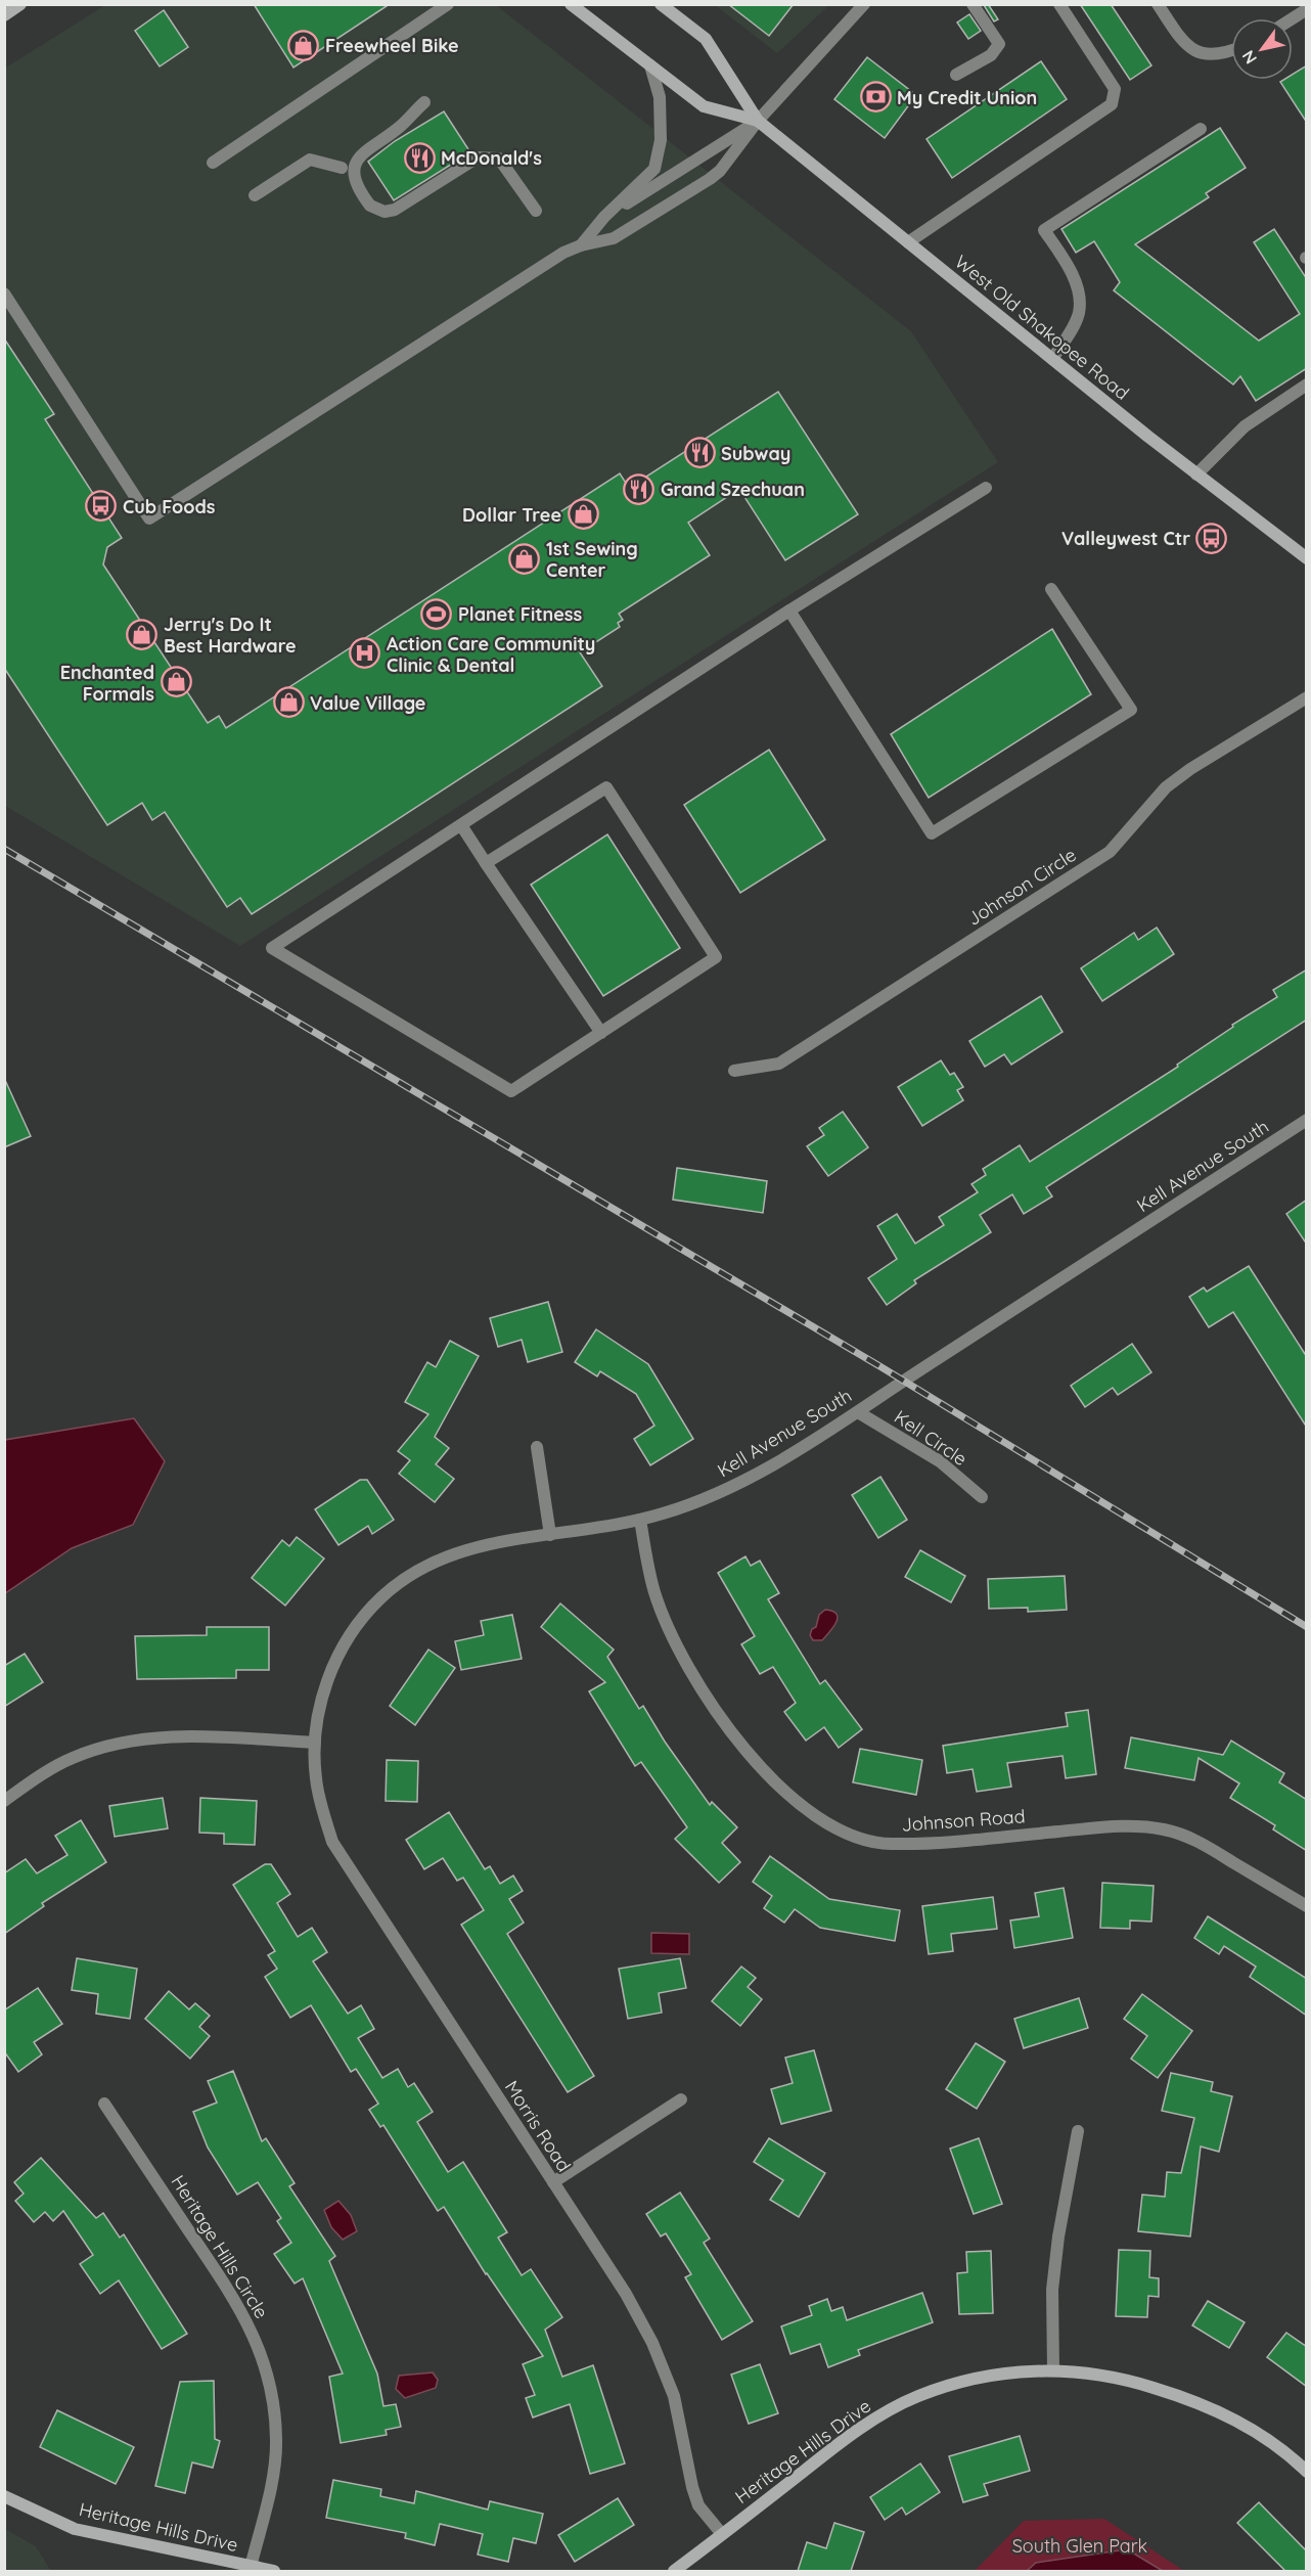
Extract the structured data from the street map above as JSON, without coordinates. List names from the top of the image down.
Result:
{
  "streets": {
    "main road": ["West Old Shakopee Road", "Heritage Hills Drive"],
    "street": [
      "Johnson Circle",
      "Kell Avenue South",
      "Kell Circle",
      "Johnson Road",
      "Morris Road",
      "Heritage Hills Circle"
    ]
  },
  "crossings": [
    ["Kell Avenue South", "Kell Circle"],
    ["Kell Avenue South", "Johnson Road"],
    ["Kell Avenue South", "Morris Road"],
    ["Morris Road", "Heritage Hills Drive"],
    ["Heritage Hills Circle", "Heritage Hills Drive"]
  ],
  "parks": ["South Glen Park"],
  "places": {
    "shop": [
      "Freewheel Bike",
      "Dollar Tree",
      "1st Sewing Center",
      "Jerry's Do It Best Hardware",
      "Enchanted Formals",
      "Value Village"
    ],
    "bank": ["My Credit Union"],
    "restaurant": ["McDonald's", "Subway", "Grand Szechuan"],
    "bus stop": ["Cub Foods", "Valleywest Ctr"],
    "sports": ["Planet Fitness"],
    "hospital": ["Action Care Community Clinic & Dental"]
  },
  "north": "bottom left"
}
